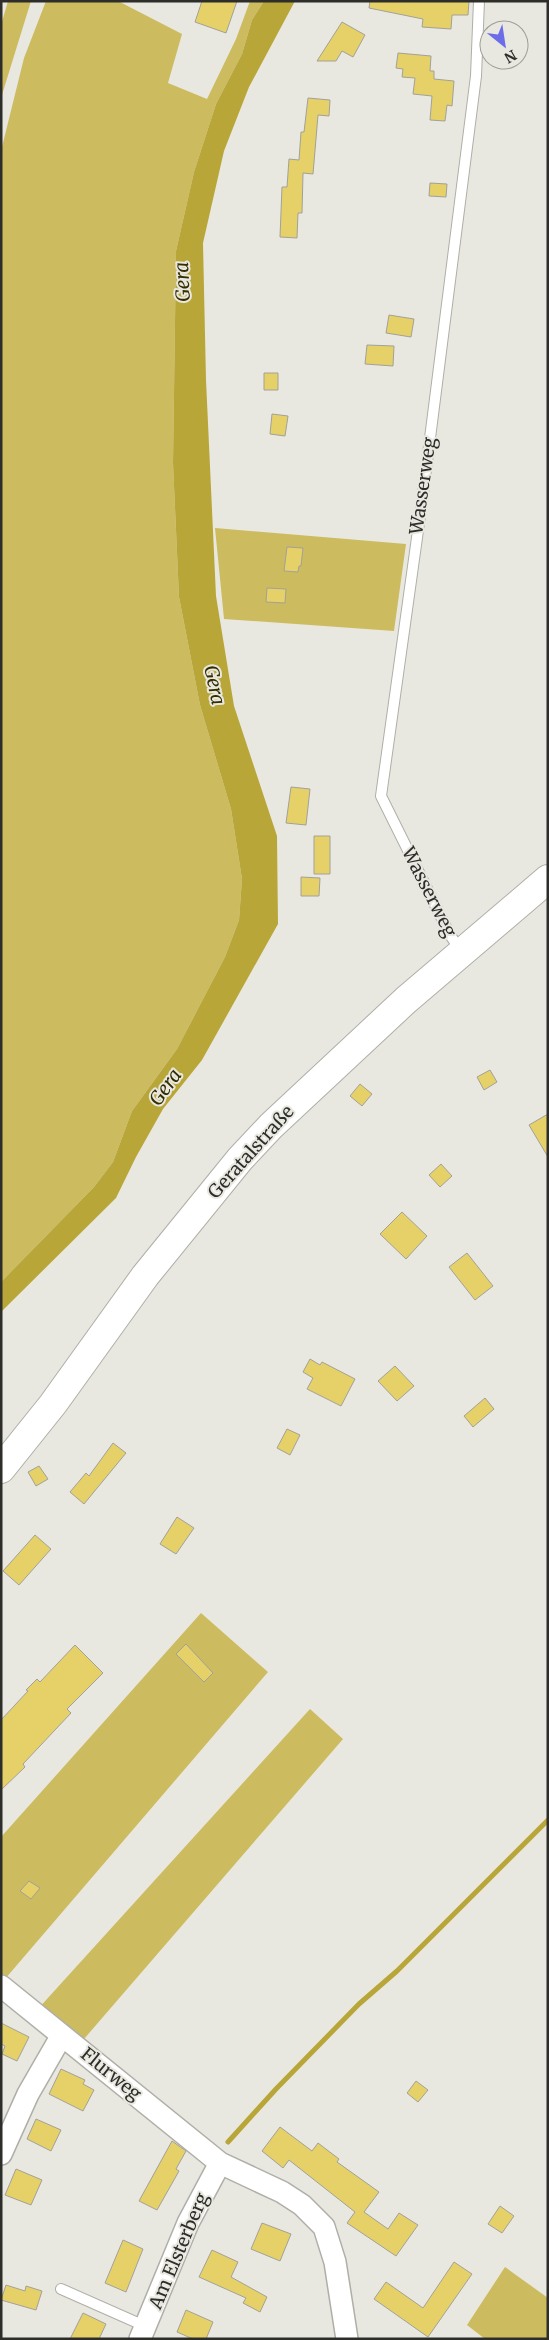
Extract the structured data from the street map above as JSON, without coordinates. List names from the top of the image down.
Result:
{
  "streets": {
    "street": ["Geratalstraße", "Flurweg", "Am Elsterberg"],
    "lane": ["Wasserweg"]
  },
  "crossings": [
    ["Wasserweg", "Geratalstraße"],
    ["Flurweg", "Am Elsterberg"]
  ],
  "water": ["Gera"],
  "north": "bottom right"
}
